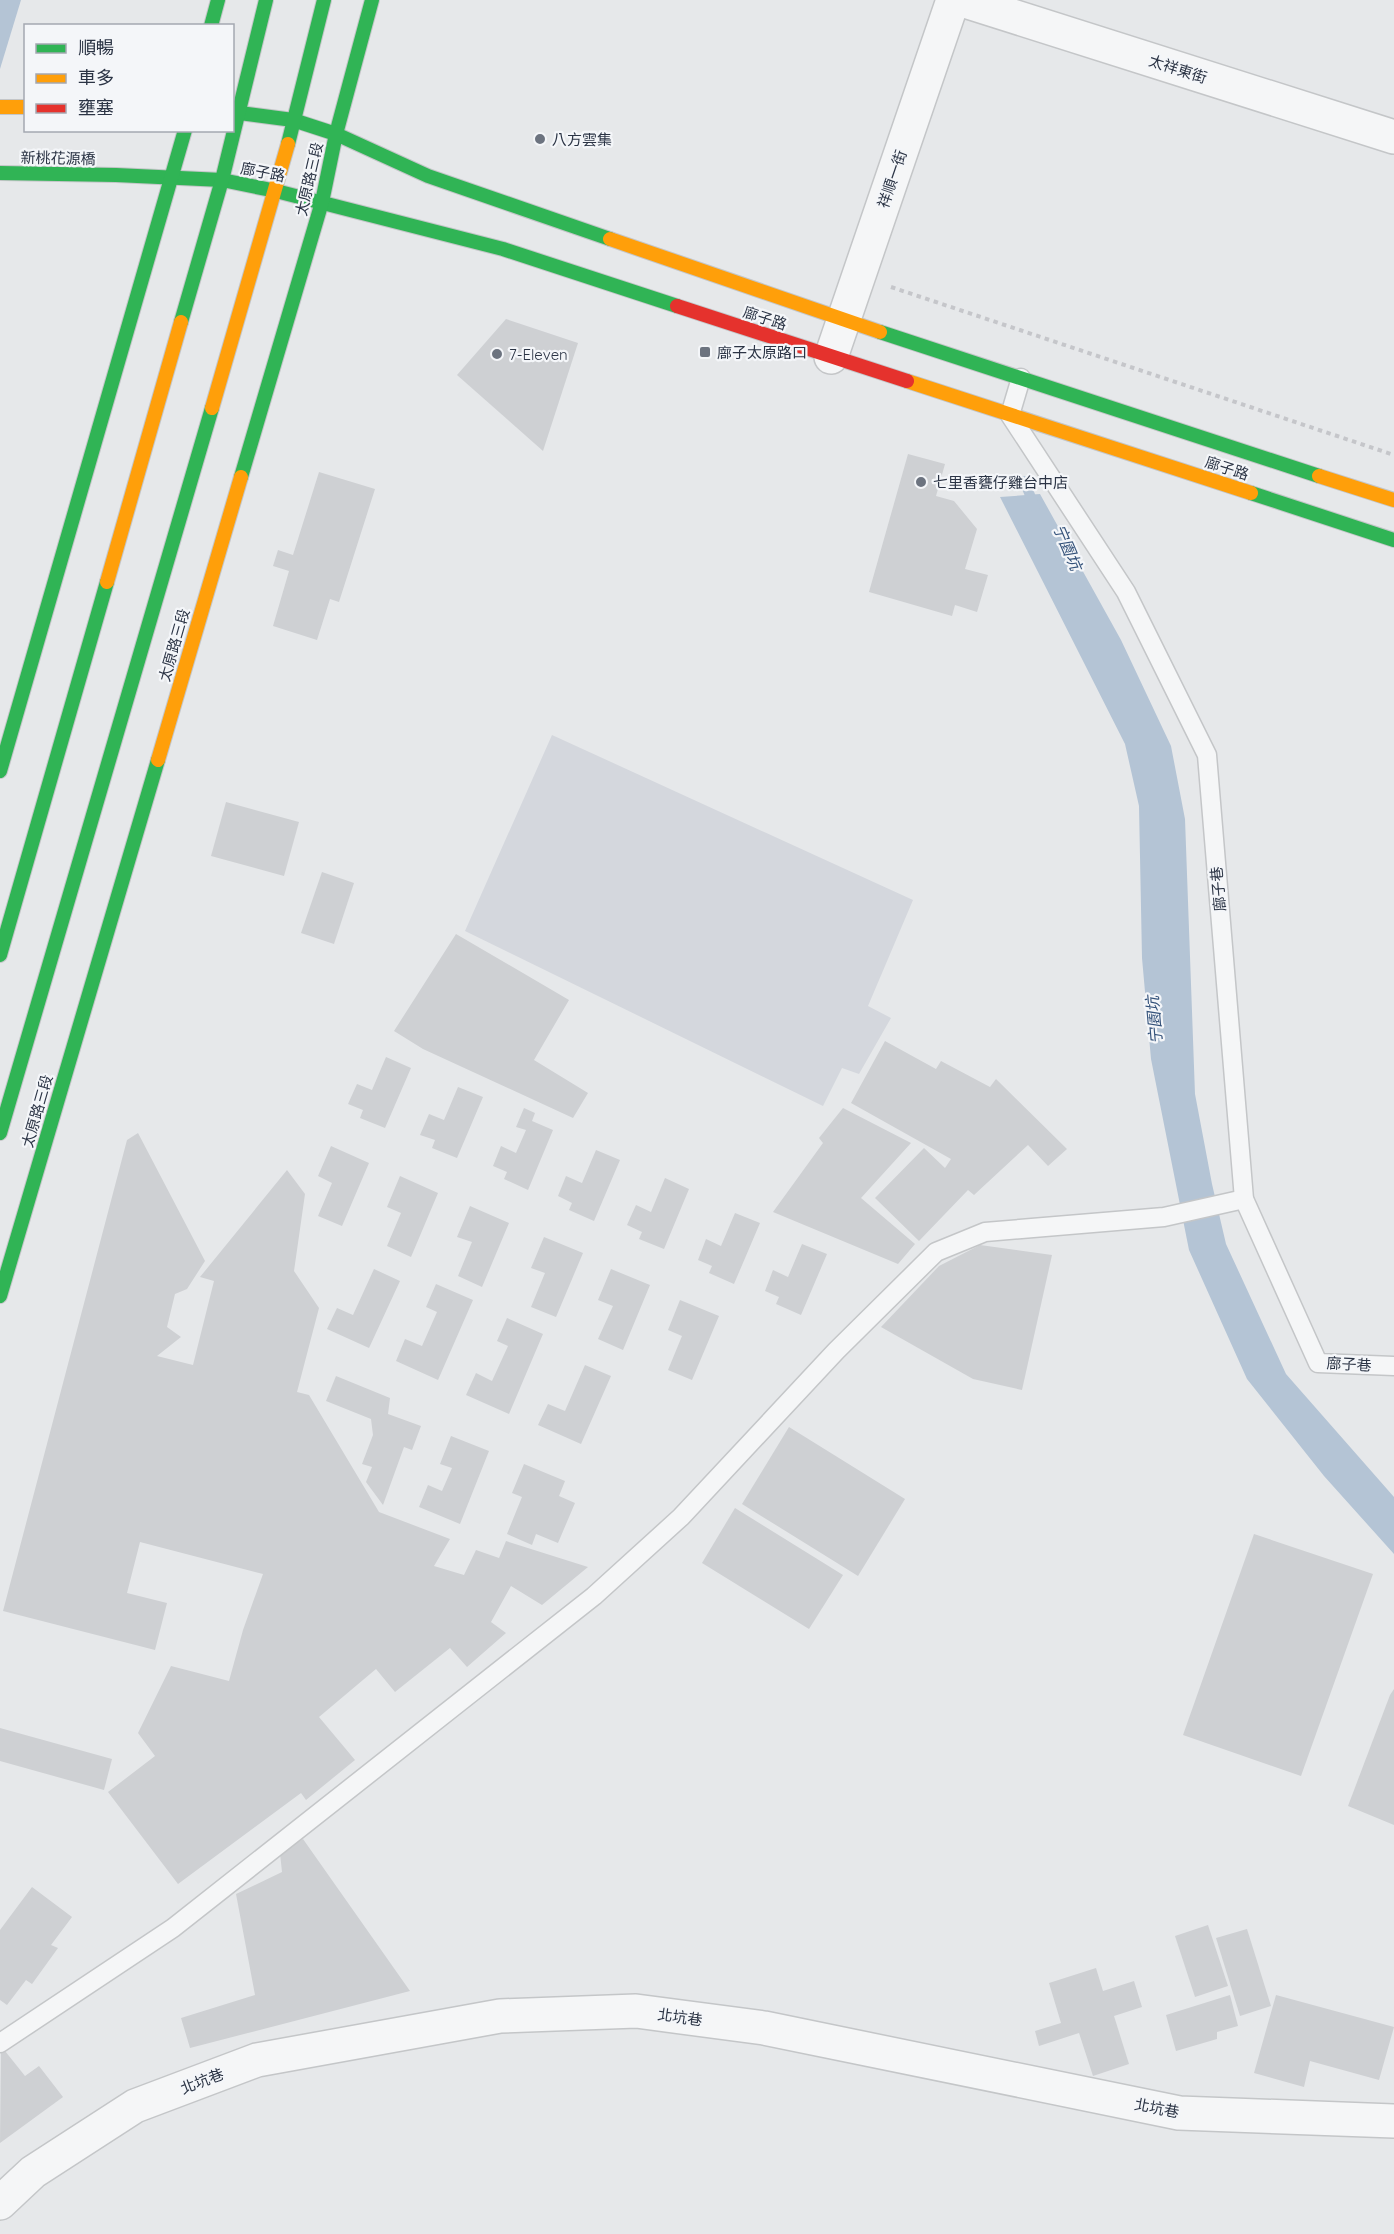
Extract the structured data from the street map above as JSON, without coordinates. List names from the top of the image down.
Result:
{
  "streets": {
    "main road": ["新桃花源橋", "廍子路", "太原路三段"],
    "street": ["太祥東街", "祥順一街", "北坑巷"],
    "lane": ["廍子巷"]
  },
  "crossings": [
    ["新桃花源橋", "廍子路"],
    ["廍子路", "太原路三段"],
    ["廍子路", "祥順一街"],
    ["廍子路", "廍子巷"]
  ],
  "water": ["宁園坑"],
  "places": {
    "other": ["八方雲集", "7-Eleven", "七里香甕仔雞台中店"],
    "transit": ["廍子太原路口"]
  },
  "legend": ["順暢", "車多", "壅塞"]
}
